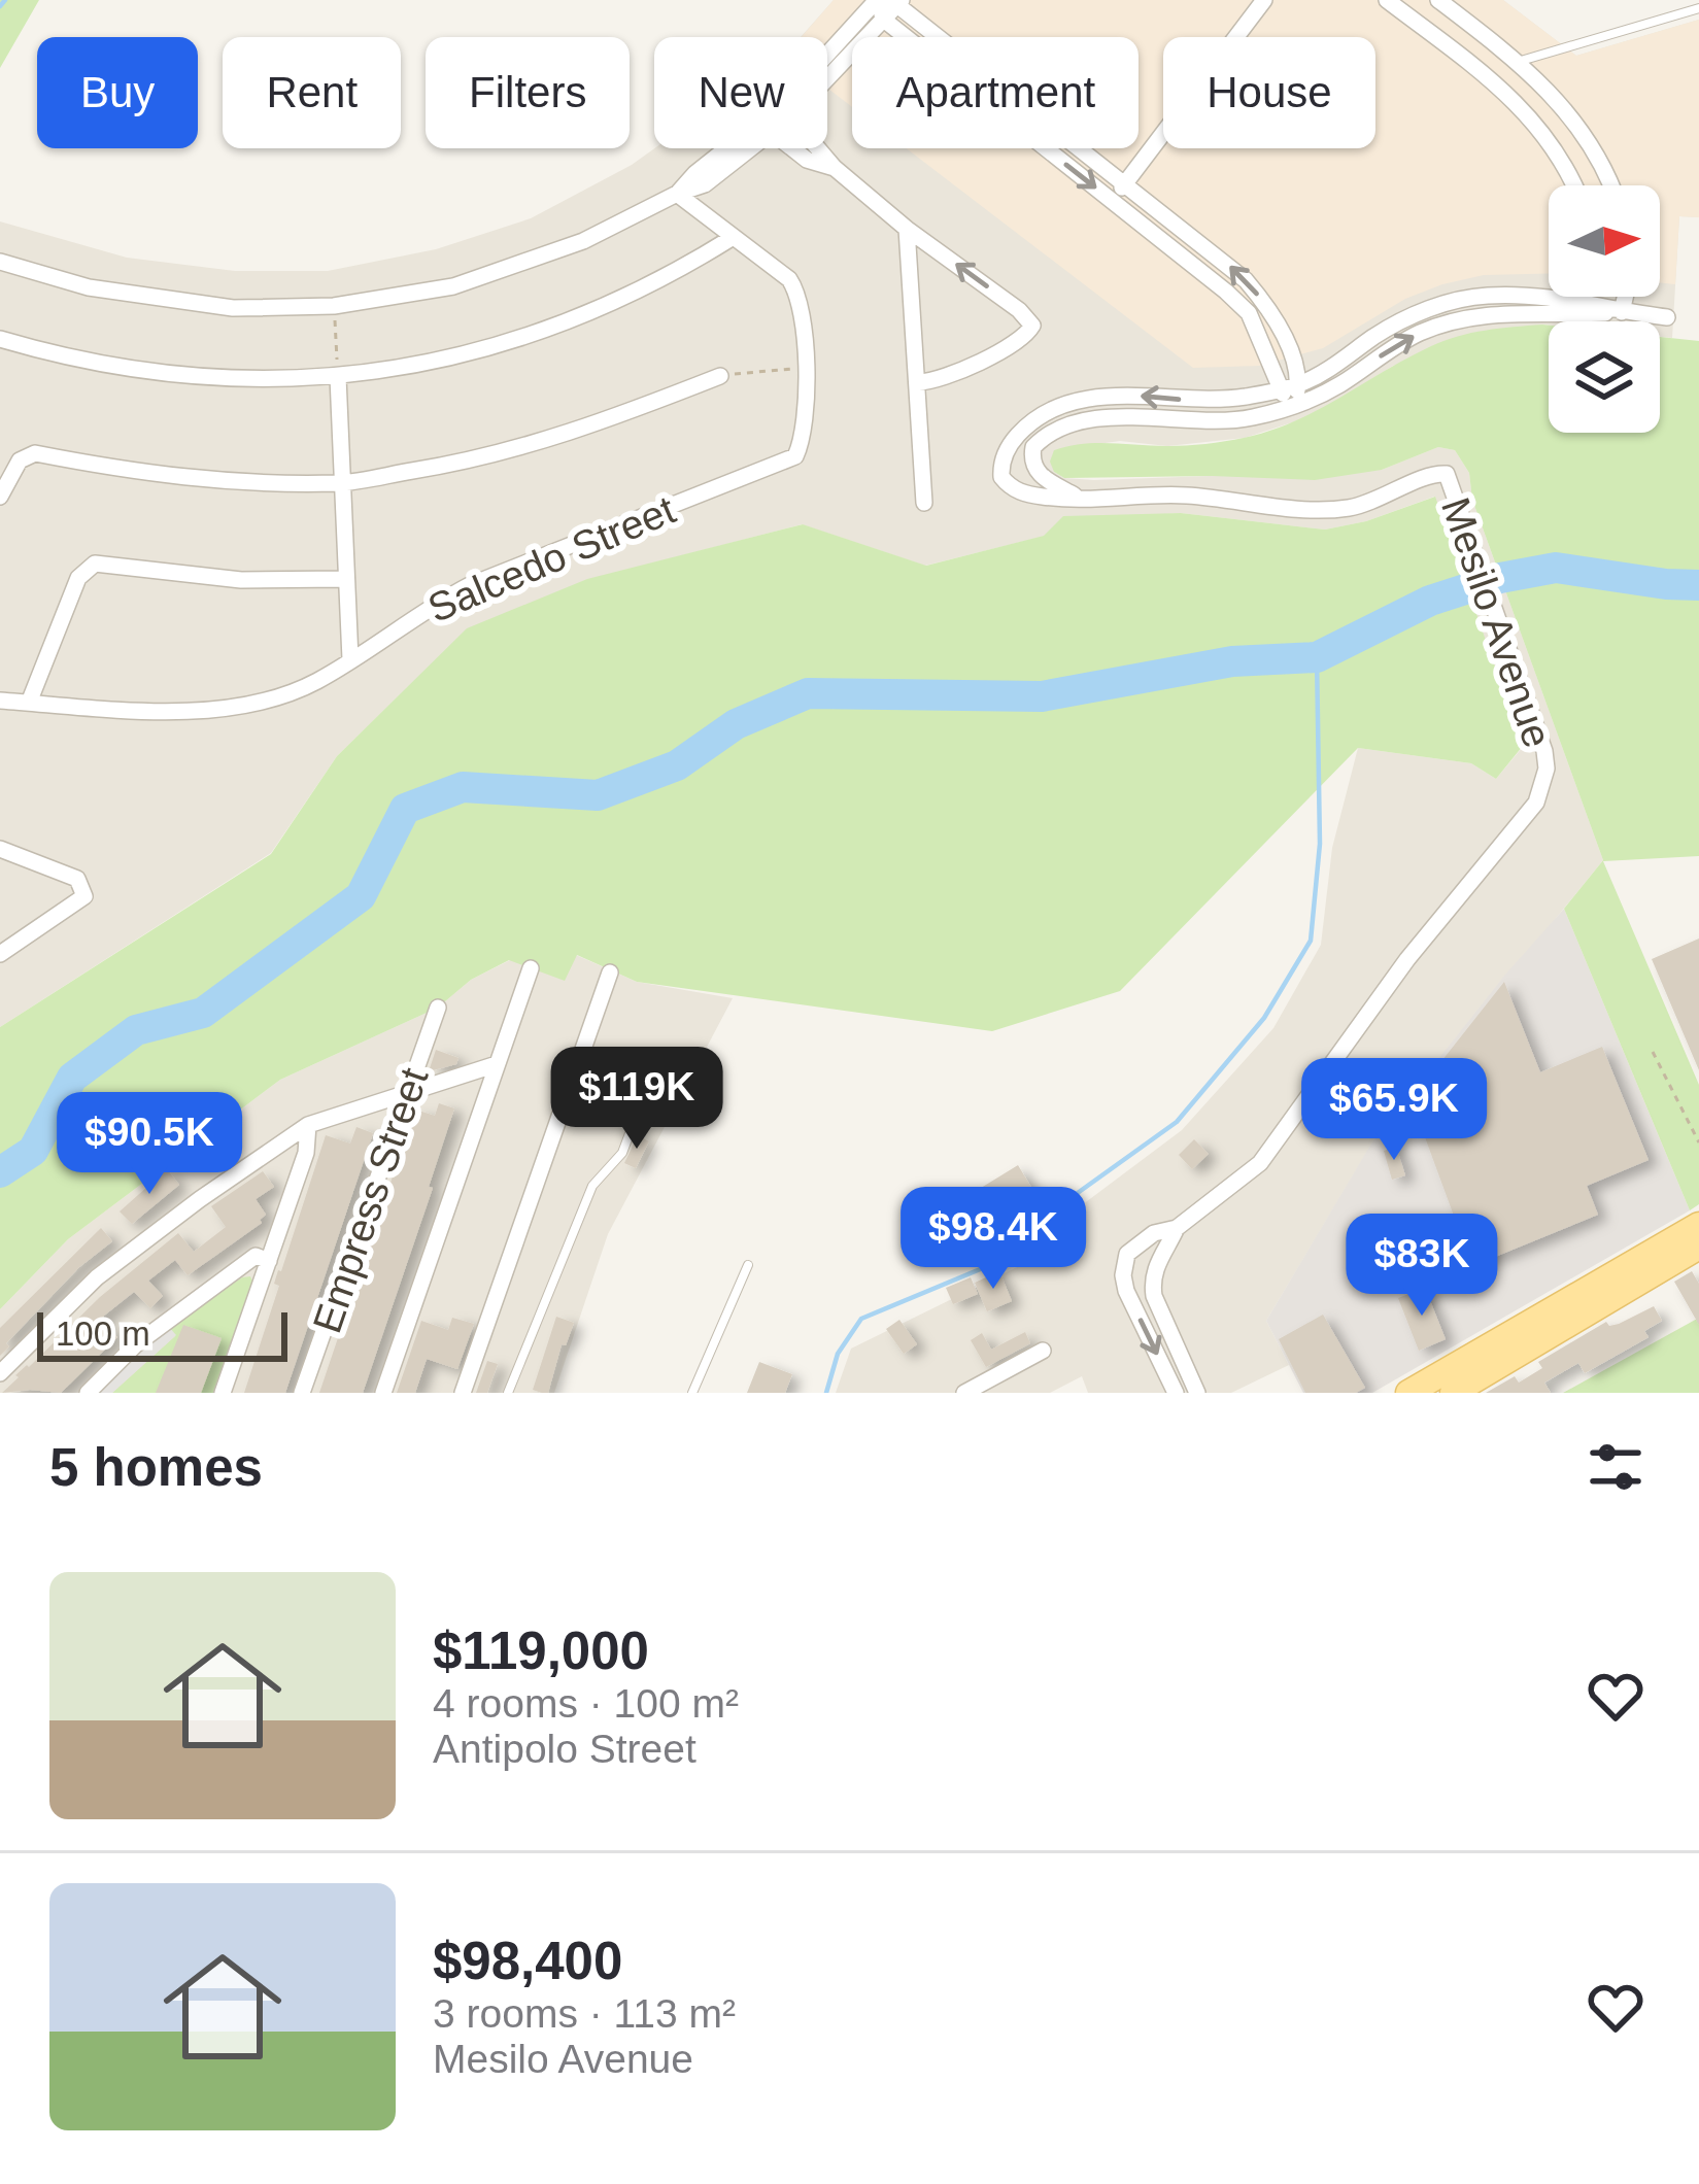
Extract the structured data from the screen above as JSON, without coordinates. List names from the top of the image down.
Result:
{
  "streets": {
    "street": ["Salcedo Street", "Mesilo Avenue", "Empress Street"]
  },
  "scale_bar": "100 m",
  "north": "right",
  "page": {
    "chip": [
      "Buy",
      "Rent",
      "Filters",
      "New",
      "Apartment",
      "House"
    ],
    "price": [
      "$119K",
      "$65.9K",
      "$90.5K",
      "$98.4K",
      "$83K"
    ],
    "scale": "100 m",
    "heading": "5 homes",
    "list": [
      {
        "name": "$119,000",
        "note": "4 rooms · 100 m² · Antipolo Street"
      },
      {
        "name": "$98,400",
        "note": "3 rooms · 113 m² · Mesilo Avenue"
      }
    ]
  }
}
